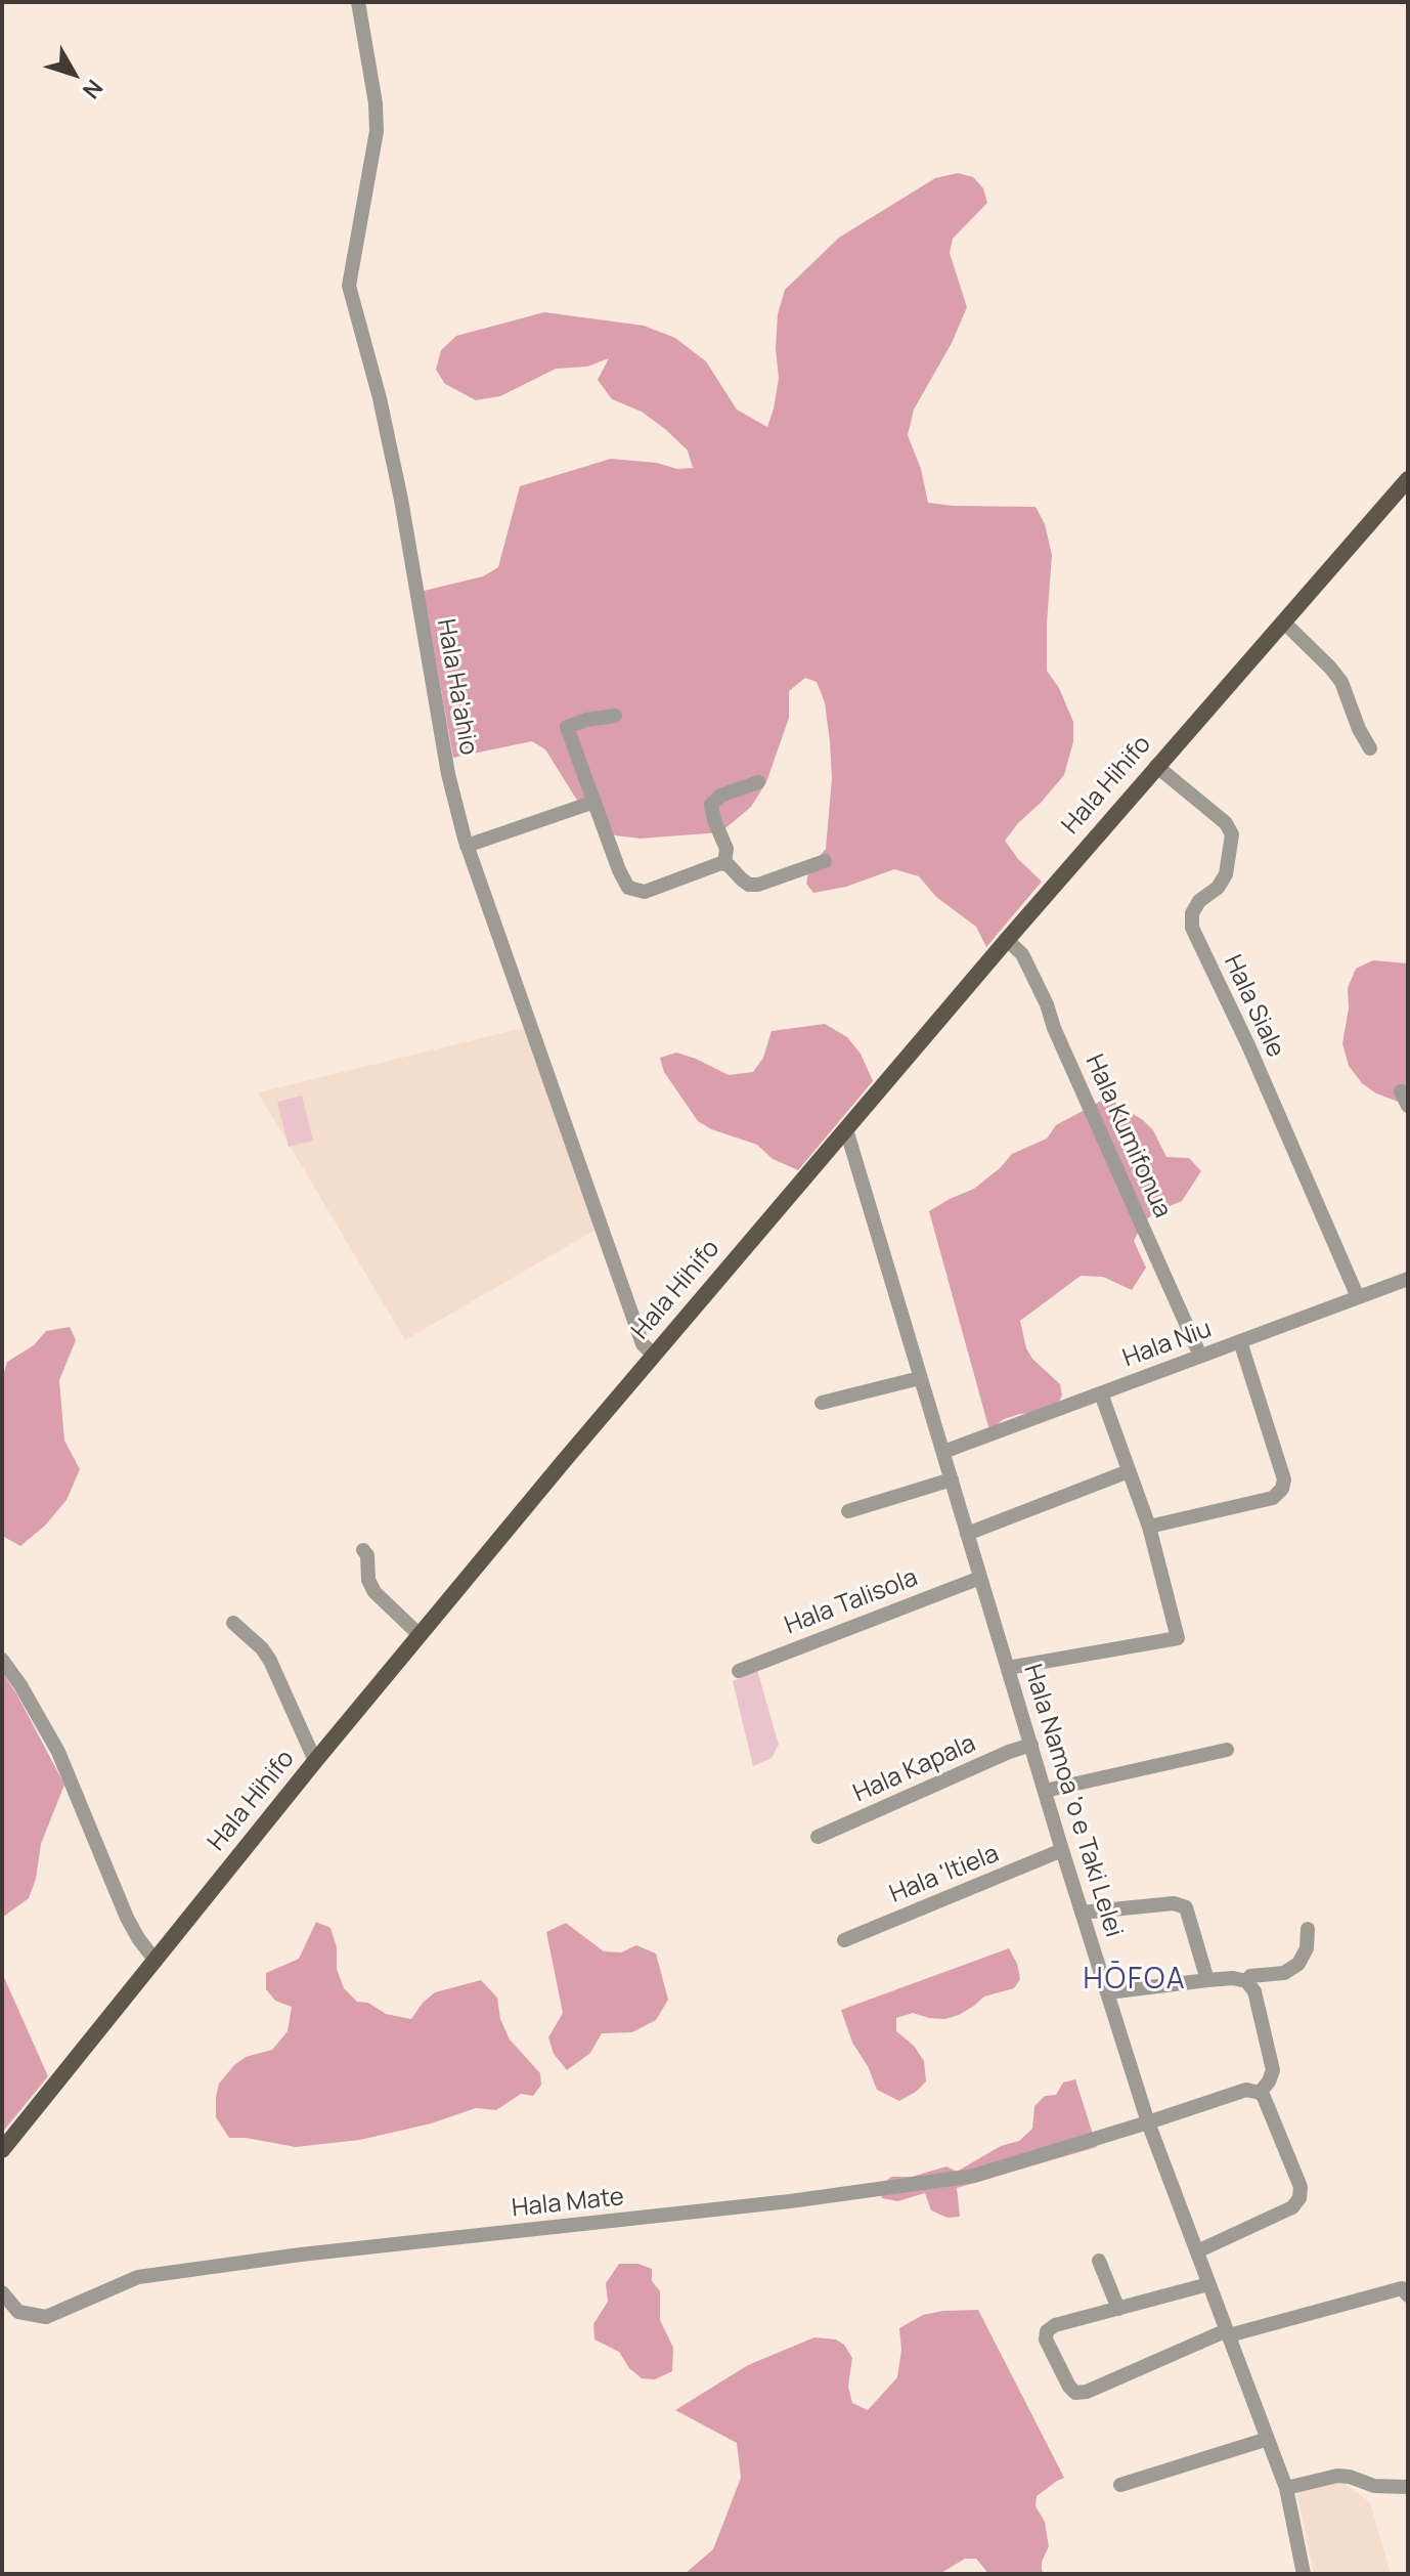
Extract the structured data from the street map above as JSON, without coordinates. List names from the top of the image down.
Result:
{
  "streets": {
    "main road": ["Hala Hihifo"],
    "street": [
      "Hala Ha'ahio",
      "Hala Siale",
      "Hala Kumifonua",
      "Hala Niu",
      "Hala Talisola",
      "Hala Kapala",
      "Hala Namoa 'o e Taki Lelei",
      "Hala 'Itiela",
      "Hala Mate"
    ]
  },
  "crossings": [
    ["Hala Ha'ahio", "Hala Hihifo"],
    ["Hala Hihifo", "Hala Siale"],
    ["Hala Hihifo", "Hala Kumifonua"],
    ["Hala Hihifo", "Hala Namoa 'o e Taki Lelei"],
    ["Hala Siale", "Hala Niu"],
    ["Hala Kumifonua", "Hala Niu"],
    ["Hala Niu", "Hala Namoa 'o e Taki Lelei"],
    ["Hala Talisola", "Hala Namoa 'o e Taki Lelei"],
    ["Hala Kapala", "Hala Namoa 'o e Taki Lelei"],
    ["Hala Namoa 'o e Taki Lelei", "Hala 'Itiela"],
    ["Hala Namoa 'o e Taki Lelei", "Hala Mate"]
  ],
  "districts": ["HŌFOA"],
  "north": "bottom right"
}
